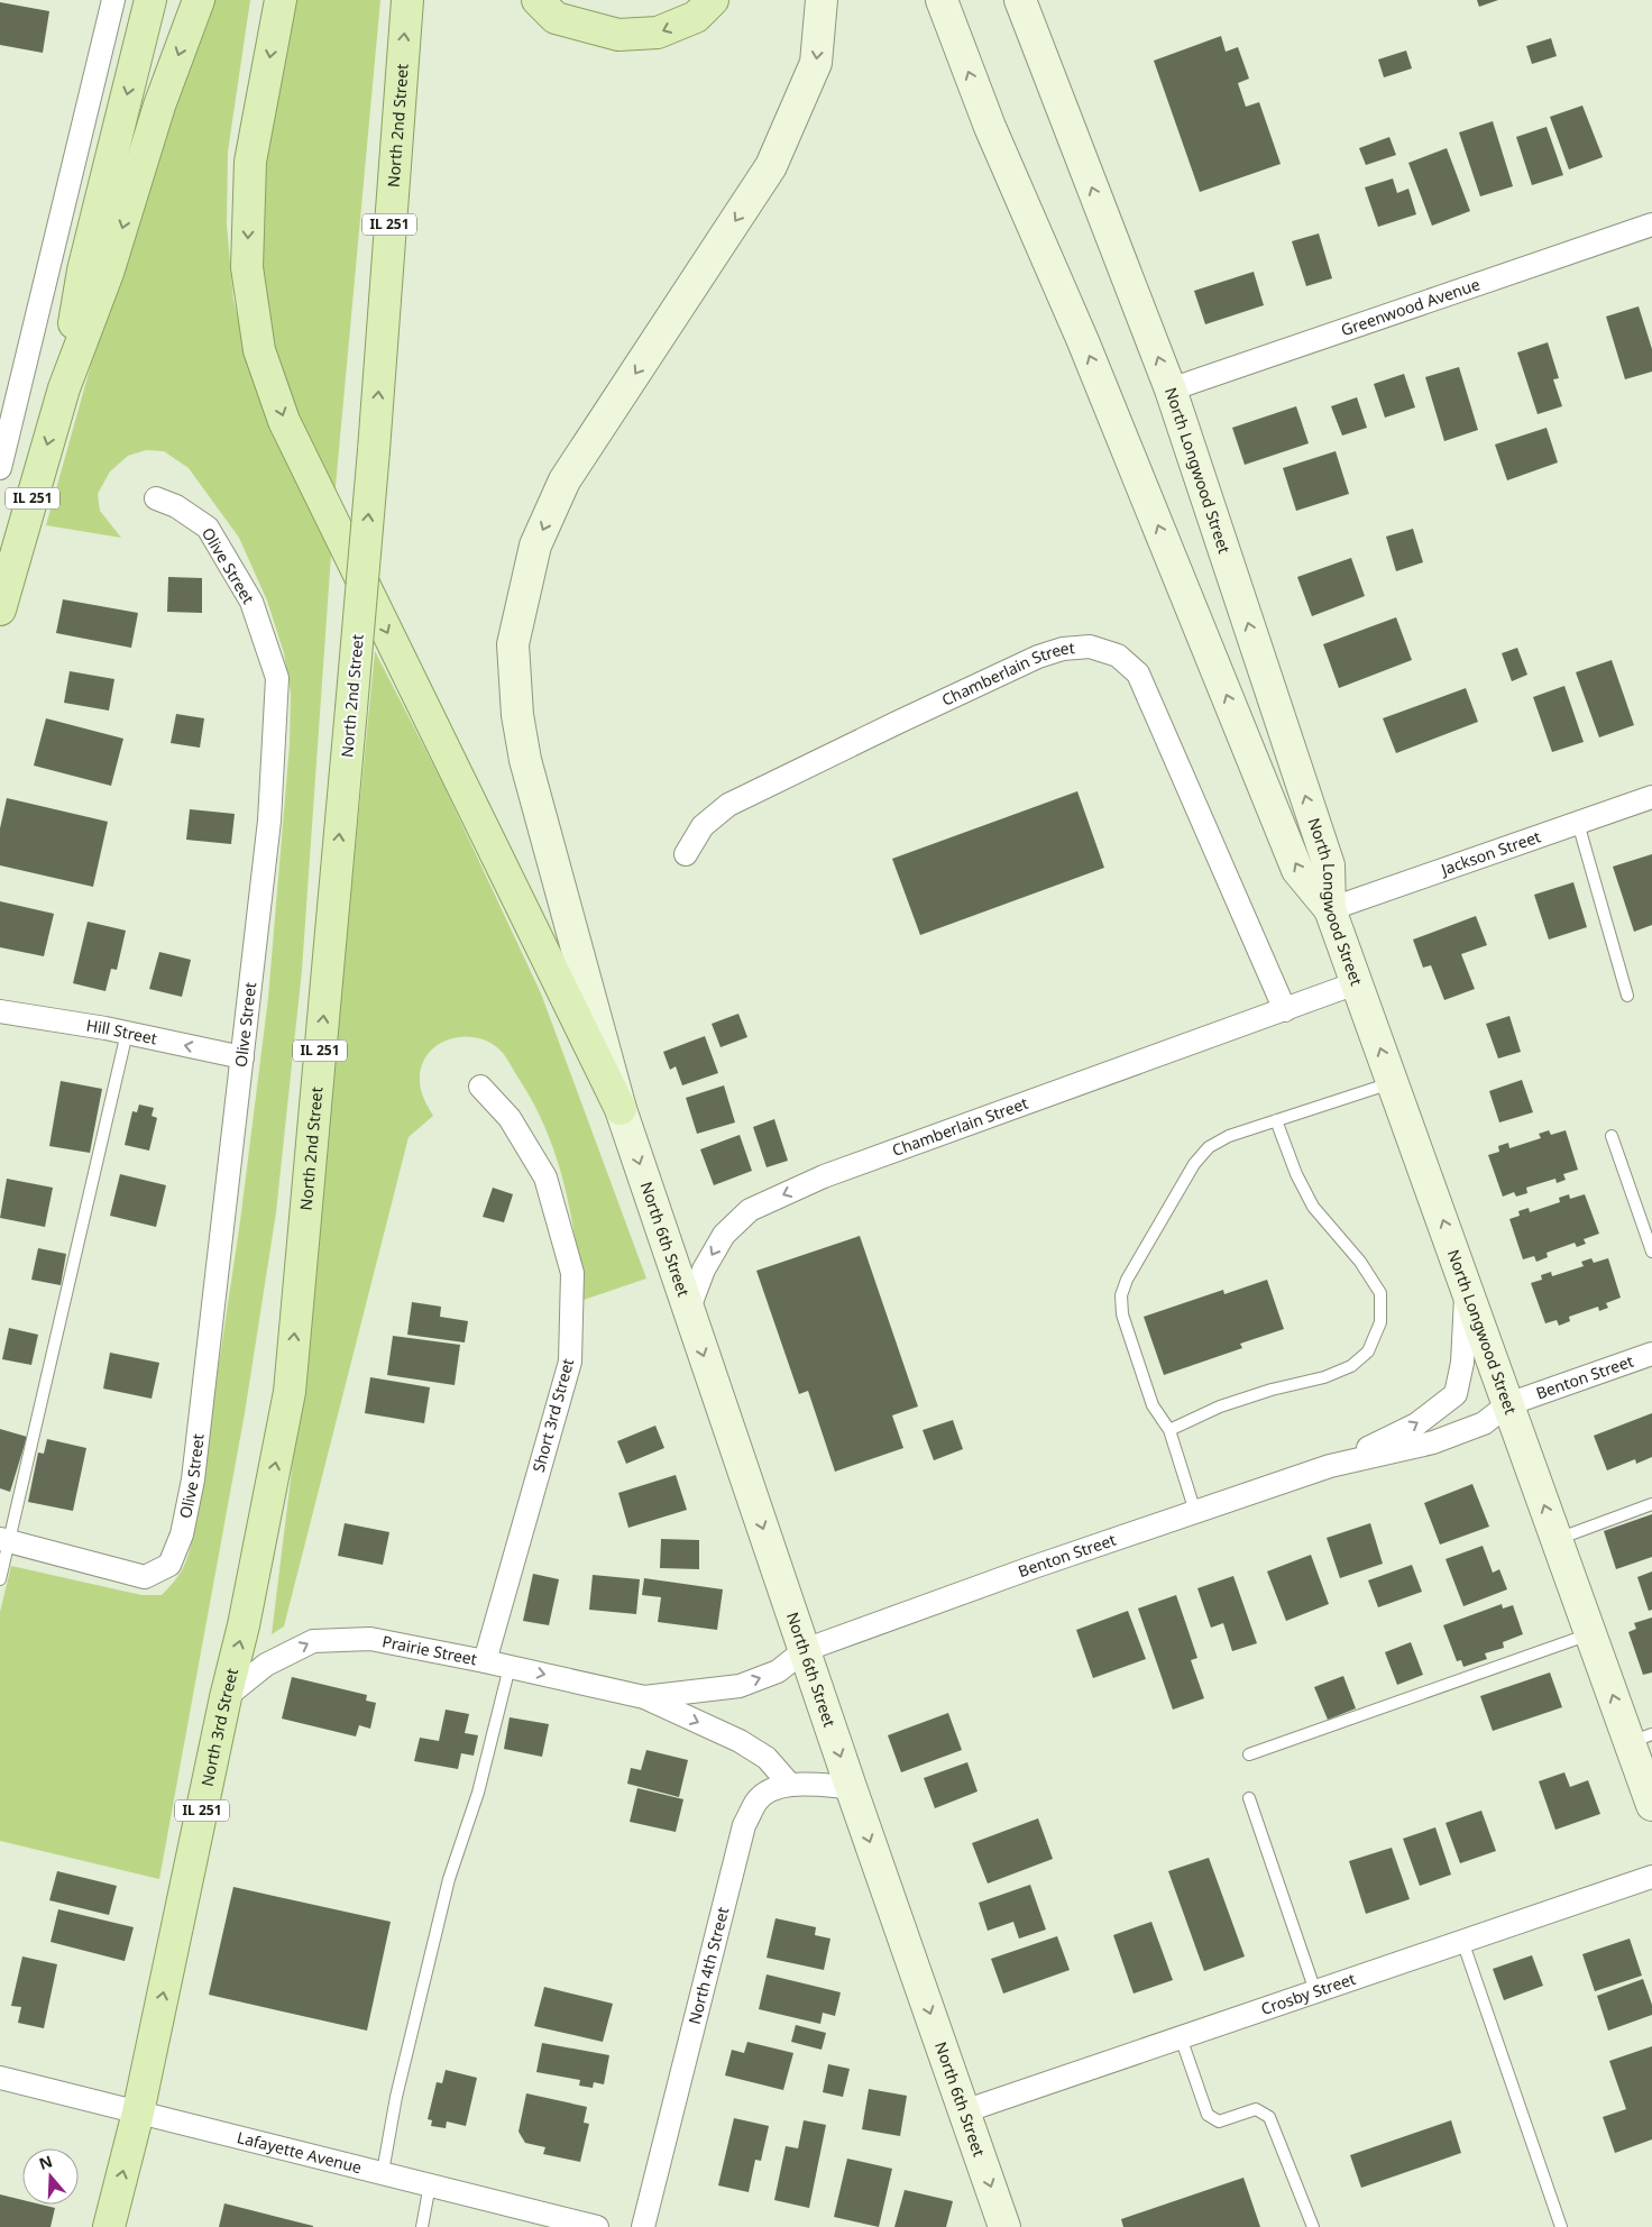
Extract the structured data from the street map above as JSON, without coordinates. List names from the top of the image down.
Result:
{
  "streets": {
    "main road": [
      "North 2nd Street",
      "IL 251",
      "North Longwood Street",
      "North 6th Street",
      "North 3rd Street"
    ],
    "street": [
      "Greenwood Avenue",
      "Olive Street",
      "Chamberlain Street",
      "Jackson Street",
      "Hill Street",
      "Benton Street",
      "Short 3rd Street",
      "Prairie Street",
      "North 4th Street",
      "Crosby Street",
      "Lafayette Avenue"
    ]
  },
  "crossings": [
    ["North 2nd Street", "North 3rd Street"],
    ["Greenwood Avenue", "North Longwood Street"],
    ["North Longwood Street", "Chamberlain Street"],
    ["North Longwood Street", "Jackson Street"],
    ["North Longwood Street", "Benton Street"],
    ["Olive Street", "Hill Street"],
    ["Chamberlain Street", "North 6th Street"],
    ["North 6th Street", "Benton Street"],
    ["North 6th Street", "Prairie Street"],
    ["North 6th Street", "North 4th Street"],
    ["North 6th Street", "Crosby Street"],
    ["Benton Street", "Prairie Street"],
    ["Short 3rd Street", "Prairie Street"],
    ["Prairie Street", "North 3rd Street"],
    ["Prairie Street", "North 4th Street"],
    ["North 3rd Street", "Lafayette Avenue"]
  ],
  "one_way": [
    "Chamberlain Street",
    "Hill Street",
    "Prairie Street",
    "North 3rd Street"
  ],
  "north": "top"
}
